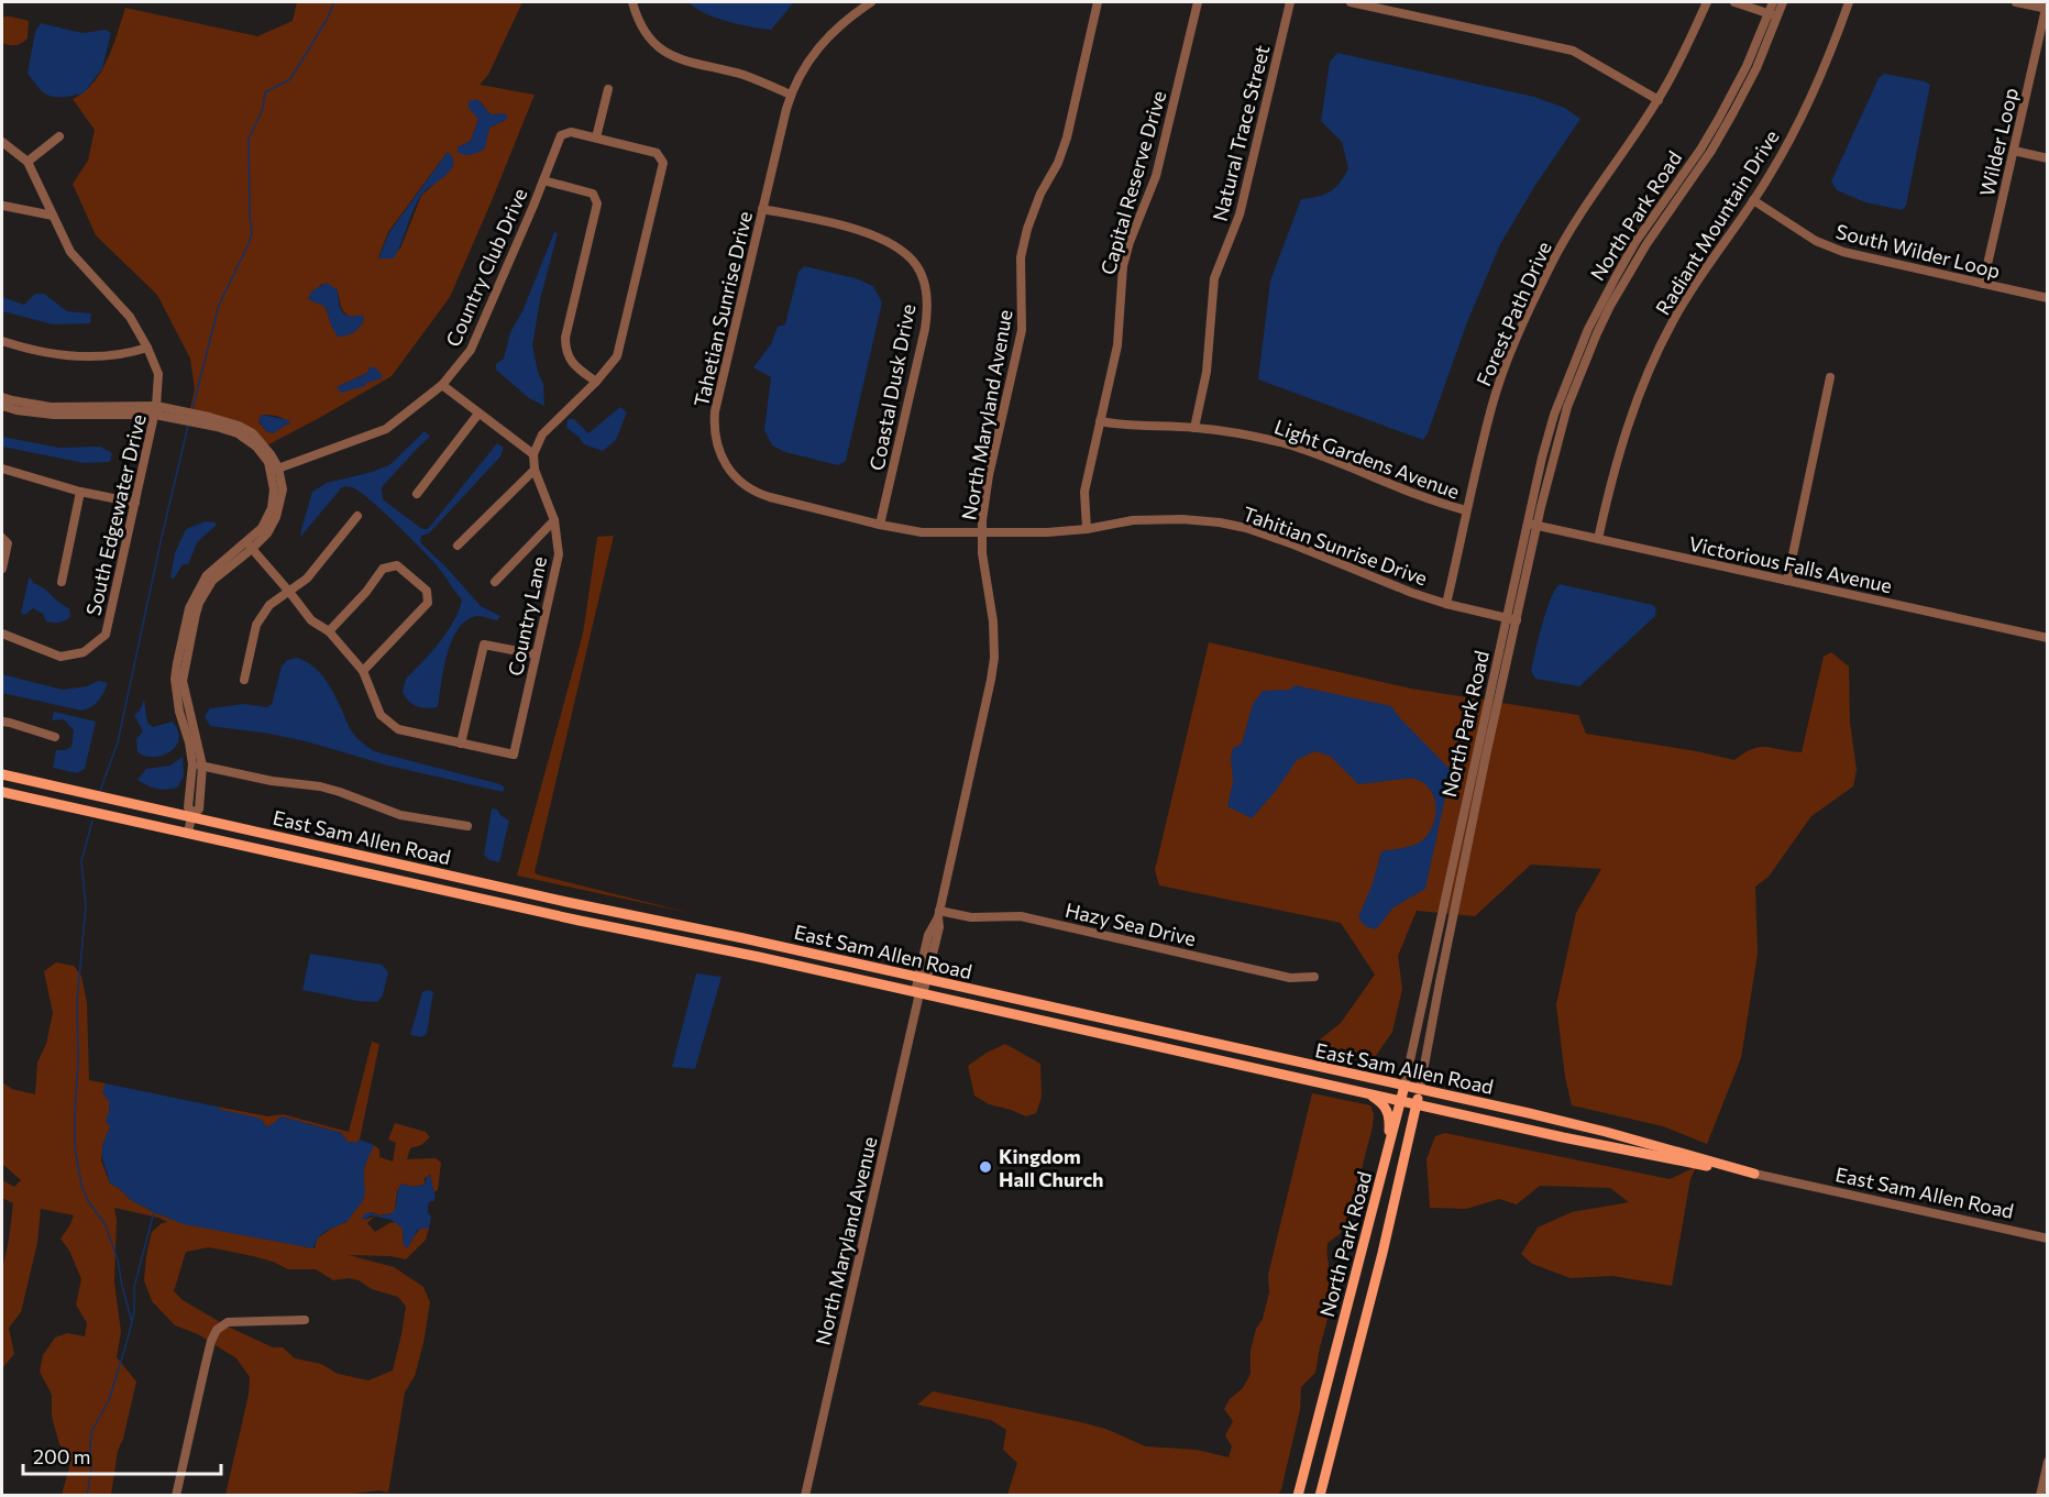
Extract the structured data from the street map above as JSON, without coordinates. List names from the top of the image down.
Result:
{
  "streets": {
    "main road": ["North Park Road", "East Sam Allen Road"],
    "street": [
      "Natural Trace Street",
      "Wilder Loop",
      "Capital Reserve Drive",
      "Radiant Mountain Drive",
      "South Wilder Loop",
      "Country Club Drive",
      "Tahetian Sunrise Drive",
      "Forest Path Drive",
      "Coastal Dusk Drive",
      "North Maryland Avenue",
      "Light Gardens Avenue",
      "South Edgewater Drive",
      "Tahitian Sunrise Drive",
      "Victorious Falls Avenue",
      "Country Lane",
      "Hazy Sea Drive"
    ]
  },
  "crossings": [
    ["Natural Trace Street", "Light Gardens Avenue"],
    ["Wilder Loop", "South Wilder Loop"],
    ["Capital Reserve Drive", "Light Gardens Avenue"],
    ["Capital Reserve Drive", "Tahitian Sunrise Drive"],
    ["North Park Road", "Tahitian Sunrise Drive"],
    ["North Park Road", "Victorious Falls Avenue"],
    ["North Park Road", "East Sam Allen Road"],
    ["Radiant Mountain Drive", "South Wilder Loop"],
    ["Radiant Mountain Drive", "Victorious Falls Avenue"],
    ["Tahetian Sunrise Drive", "Coastal Dusk Drive"],
    ["Tahetian Sunrise Drive", "North Maryland Avenue"],
    ["Tahetian Sunrise Drive", "Tahitian Sunrise Drive"],
    ["Forest Path Drive", "Light Gardens Avenue"],
    ["Forest Path Drive", "Tahitian Sunrise Drive"],
    ["North Maryland Avenue", "Tahitian Sunrise Drive"],
    ["North Maryland Avenue", "East Sam Allen Road"],
    ["North Maryland Avenue", "Hazy Sea Drive"]
  ],
  "places": ["Kingdom Hall Church"],
  "scale_bar": "200 m"
}
